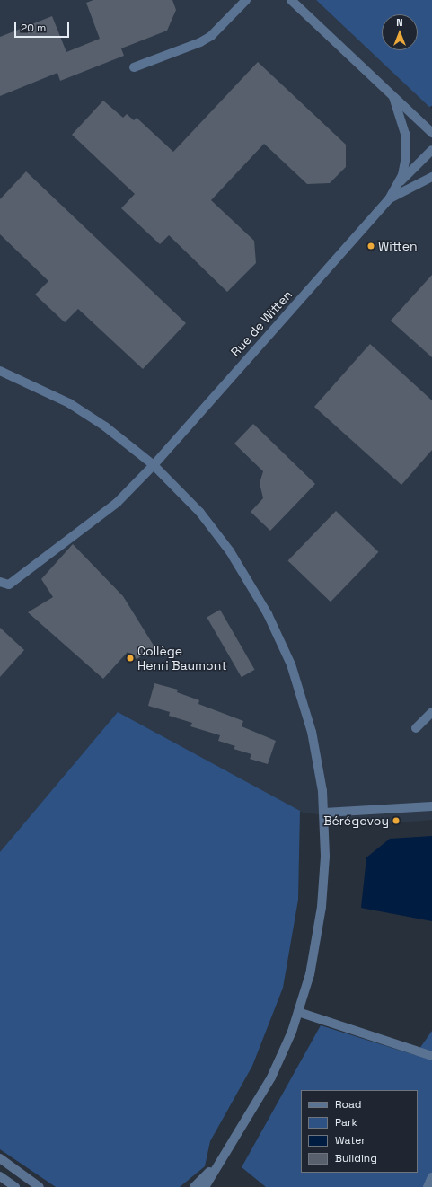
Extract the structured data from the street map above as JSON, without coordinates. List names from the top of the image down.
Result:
{
  "streets": {
    "street": ["Rue de Witten"]
  },
  "places": ["Witten", "Collège Henri Baumont", "Bérégovoy"],
  "legend": [
    "Road",
    "Park",
    "Water",
    "Building"
  ],
  "scale_bar": "20 m",
  "north": "top"
}
